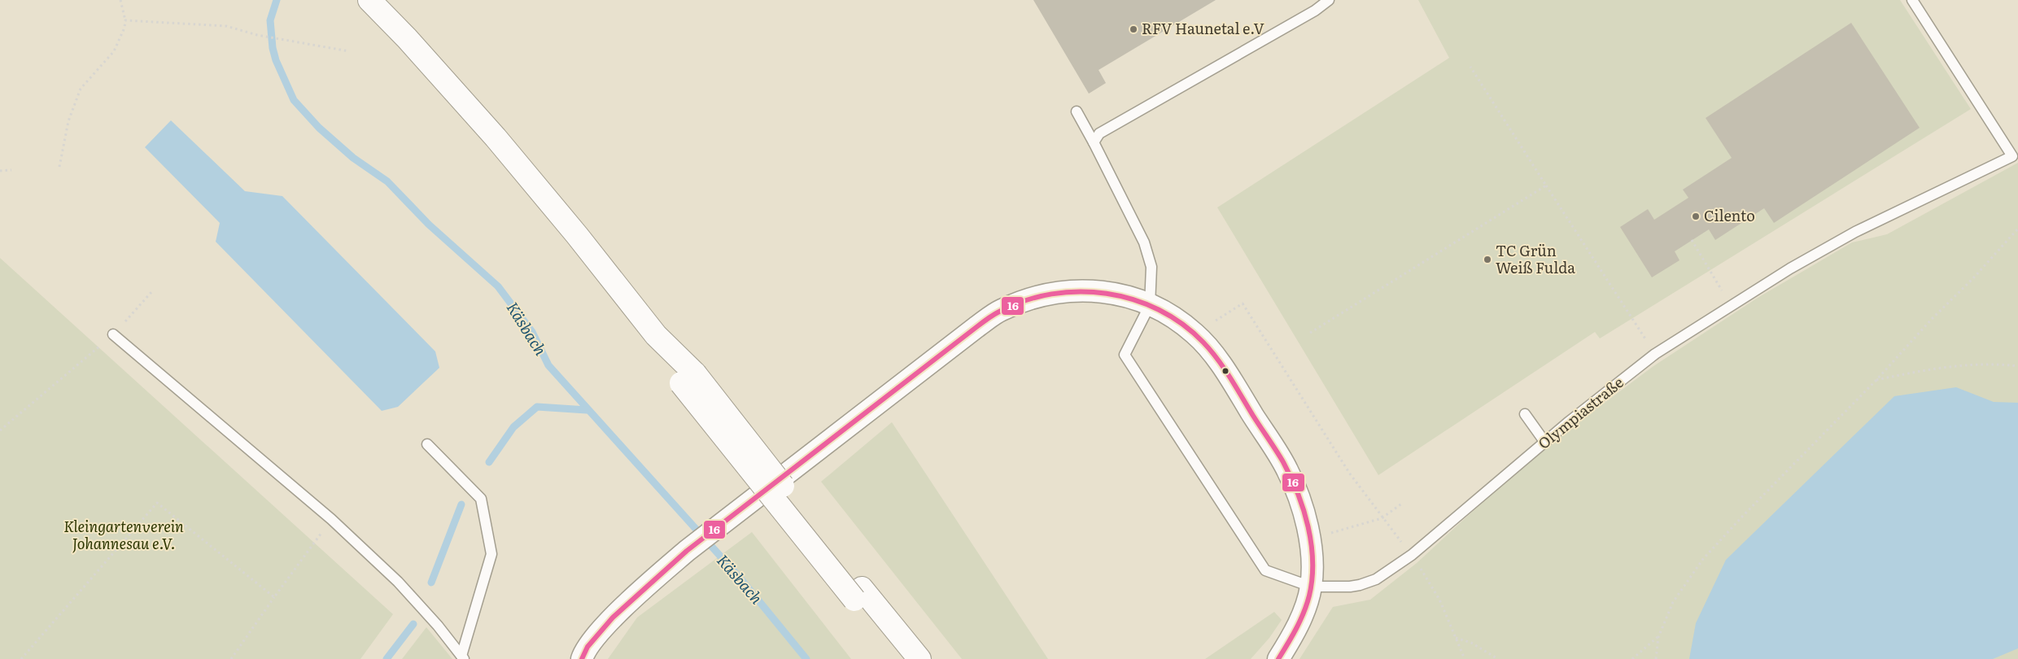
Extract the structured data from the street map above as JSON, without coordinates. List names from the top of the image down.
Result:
{
  "streets": {
    "lane": ["Olympiastraße"]
  },
  "water": ["Käsbach"],
  "parks": ["Kleingartenverein Johannesau e.V."],
  "places": ["RFV Haunetal e.V", "Cilento", "TC Grün Weiß Fulda"],
  "lines": ["transit line 16"]
}
